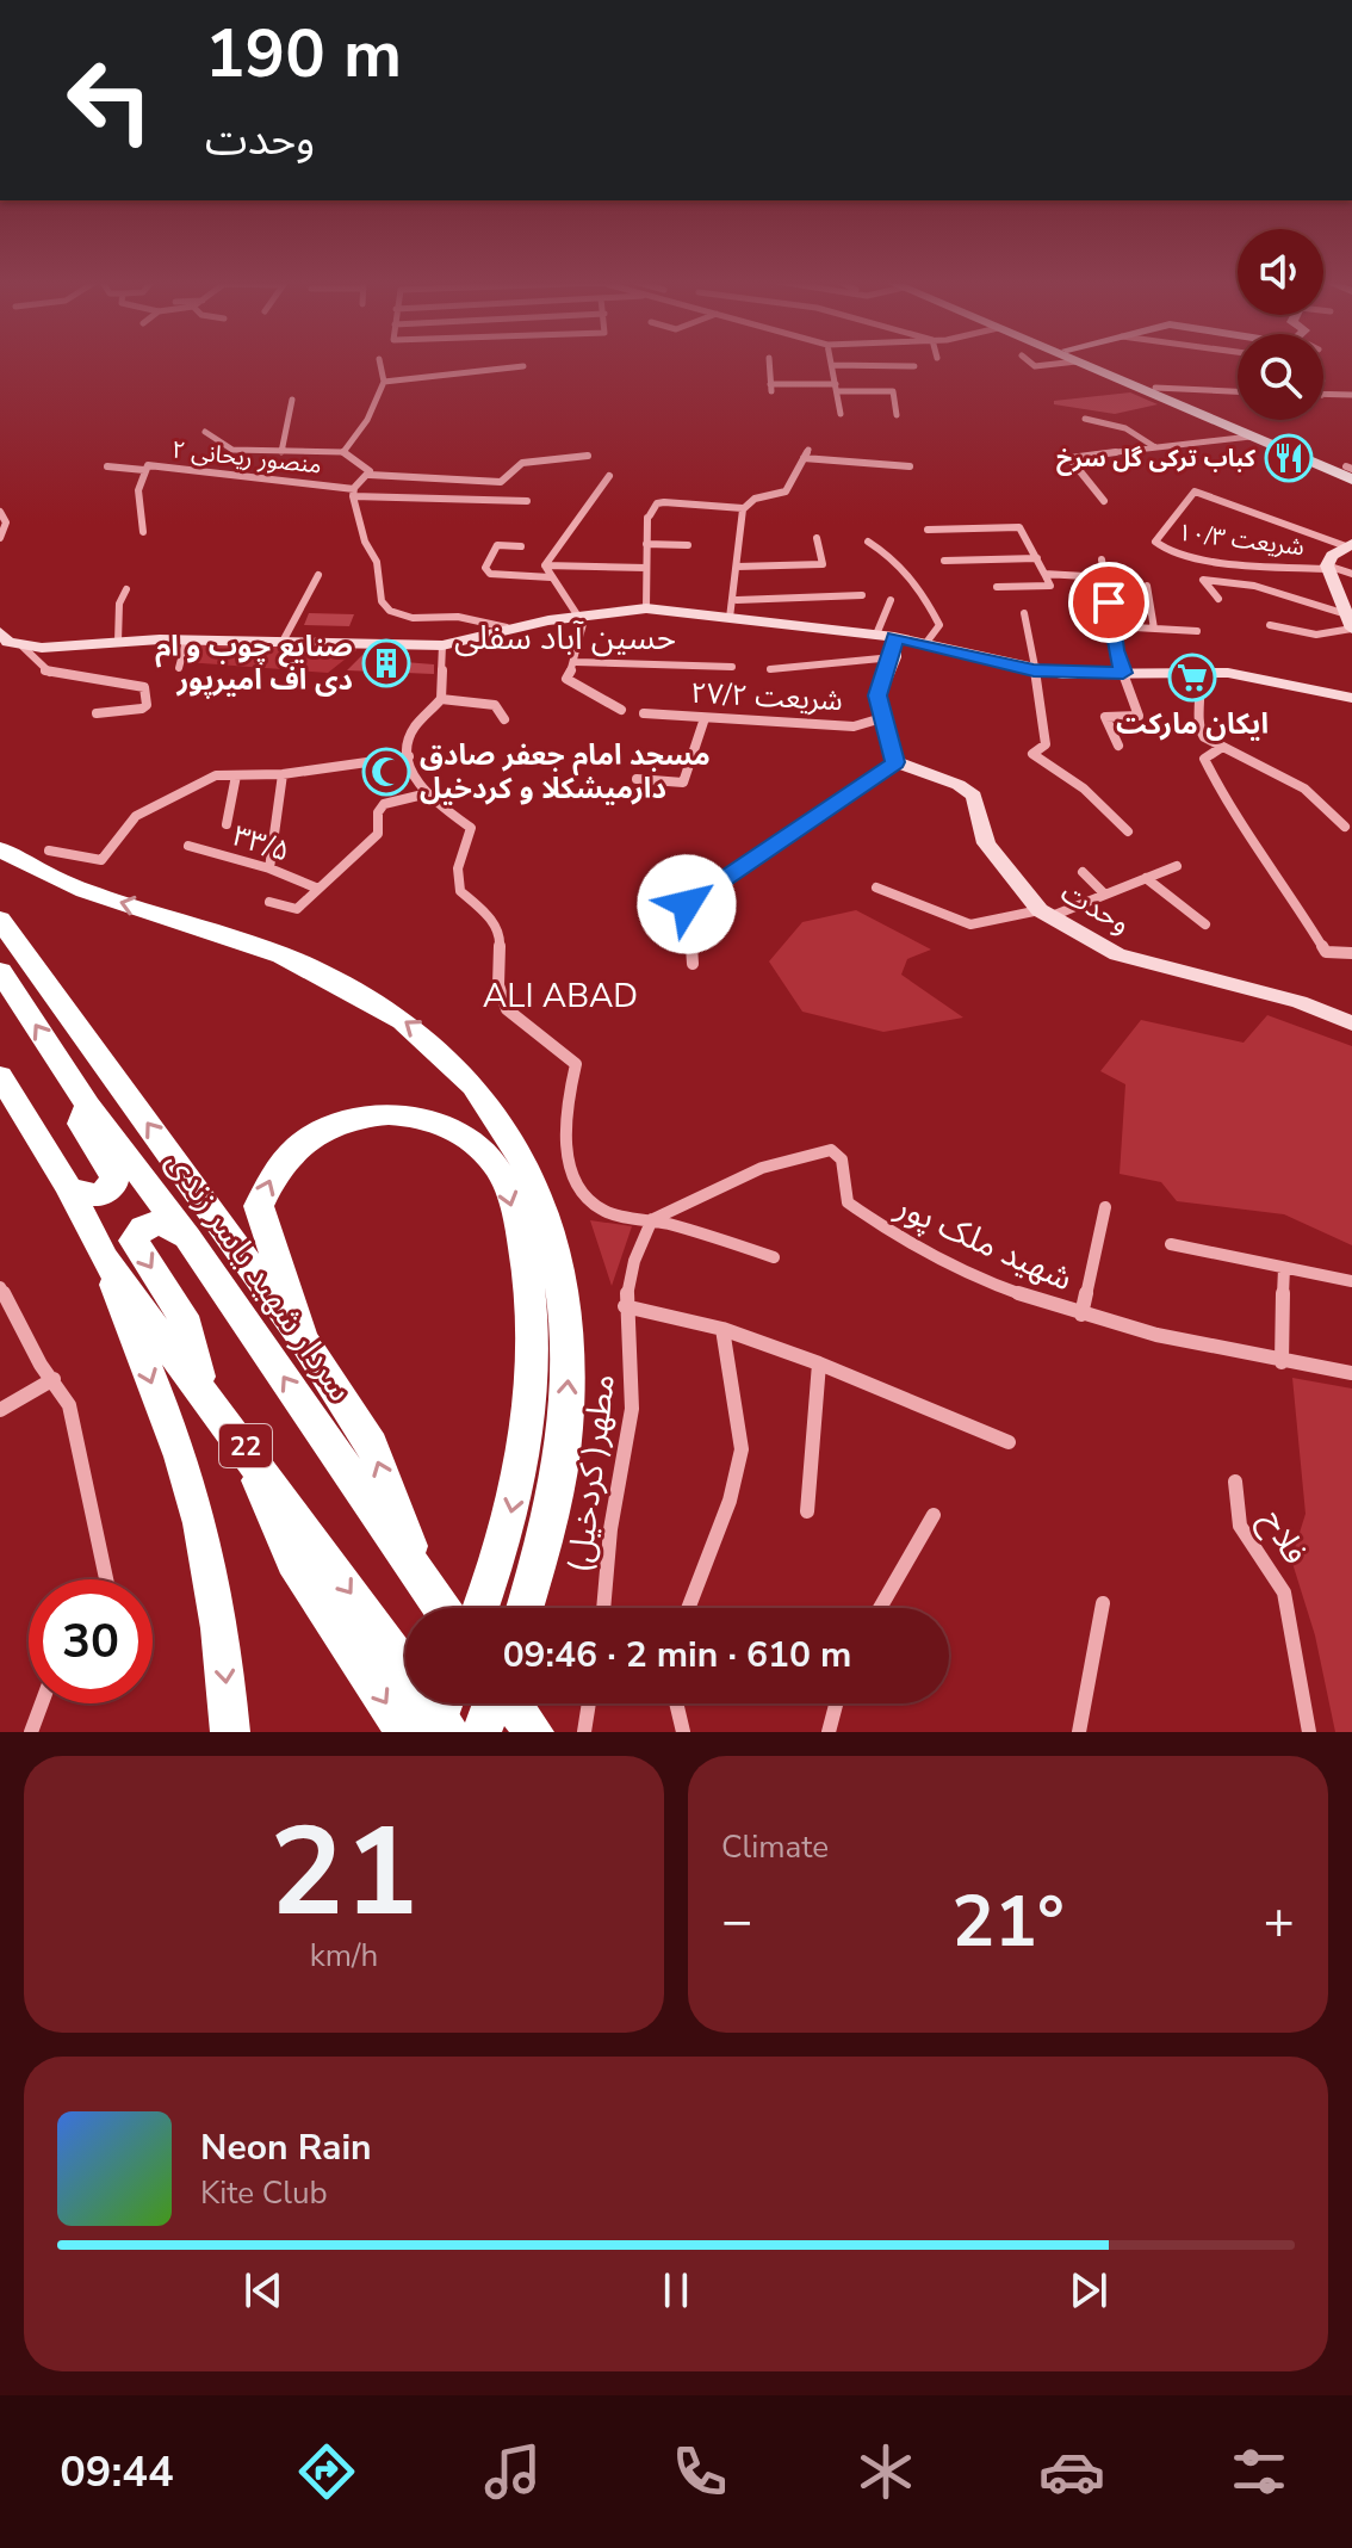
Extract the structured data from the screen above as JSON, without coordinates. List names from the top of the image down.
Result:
{
  "streets": {
    "highway": ["سردار شهید یاسر زندی", "22"],
    "street": [
      "منصور ریحانی ۲",
      "شریعت ۱۰/۳",
      "شریعت ۲۷/۲",
      "۳۳/۵",
      "وحدت",
      "شهید ملک پور",
      "مطهر( کردخیل)",
      "فلاح"
    ]
  },
  "crossings": [
    ["شهید ملک پور", "مطهر( کردخیل)"]
  ],
  "districts": ["حسین آباد سفلی", "ALI ABAD"],
  "places": {
    "restaurant": ["کباب ترکی گل سرخ"],
    "building": ["صنایع چوب و ام دی اف امیرپور"],
    "supermarket": ["ایکان مارکت"],
    "mosque": ["مسجد امام جعفر صادق دارمیشکلا و کردخیل"]
  },
  "page": {
    "turn": ["190 m", "وحدت"],
    "limit": "30",
    "trip": "09:46 · 2 min · 610 m",
    "tile": [
      ["21", "km/h"],
      "Climate"
    ],
    "heat": ["−", "21°", "+"],
    "song": ["Neon Rain", "Kite Club"],
    "tabs": "09:44"
  }
}
